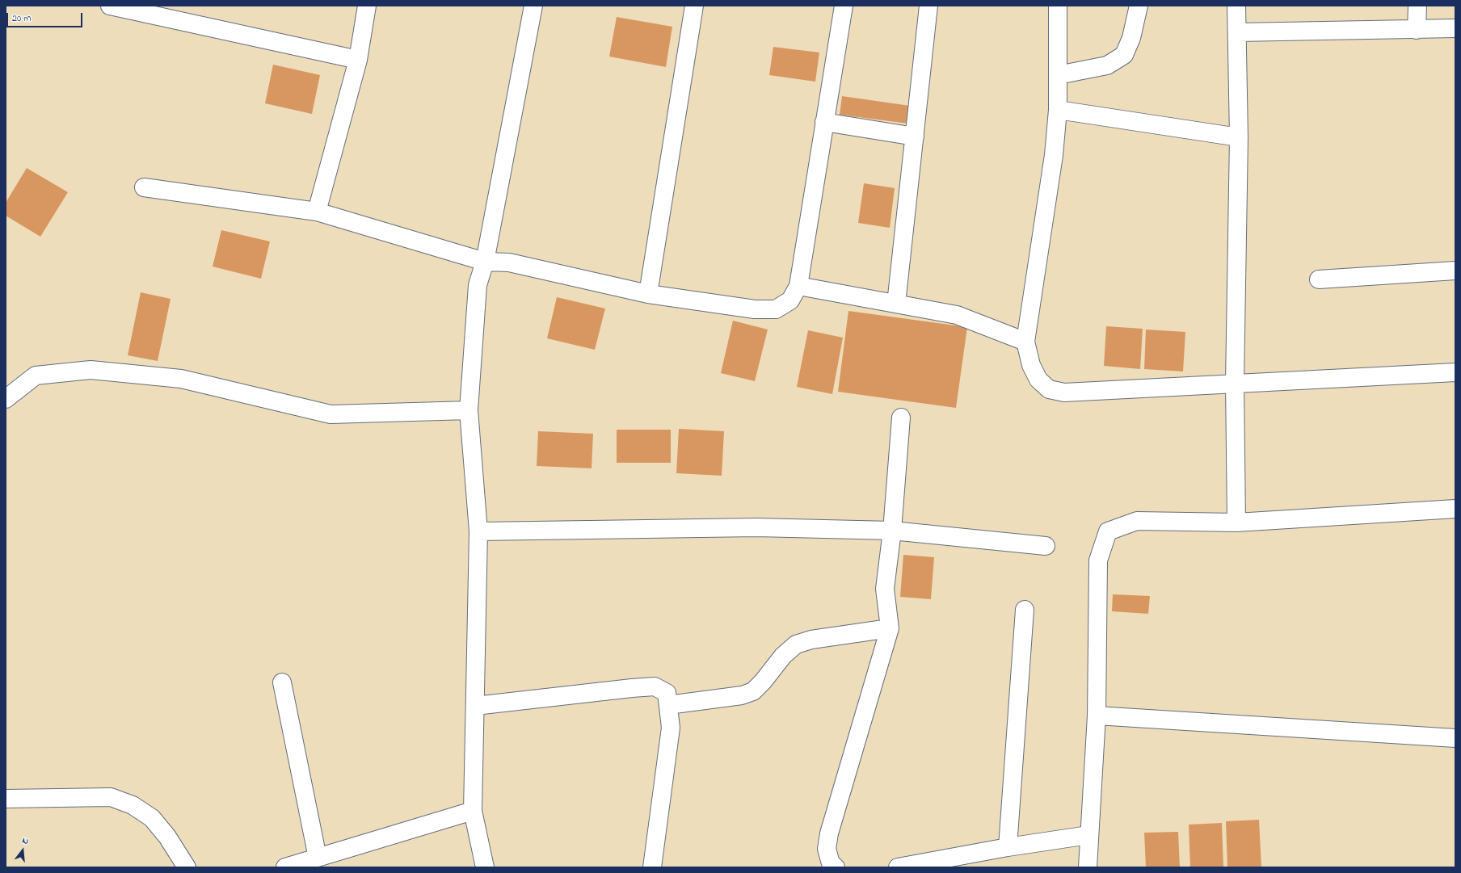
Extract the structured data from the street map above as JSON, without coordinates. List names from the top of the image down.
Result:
{
  "scale_bar": "20 m",
  "north": "top"
}
